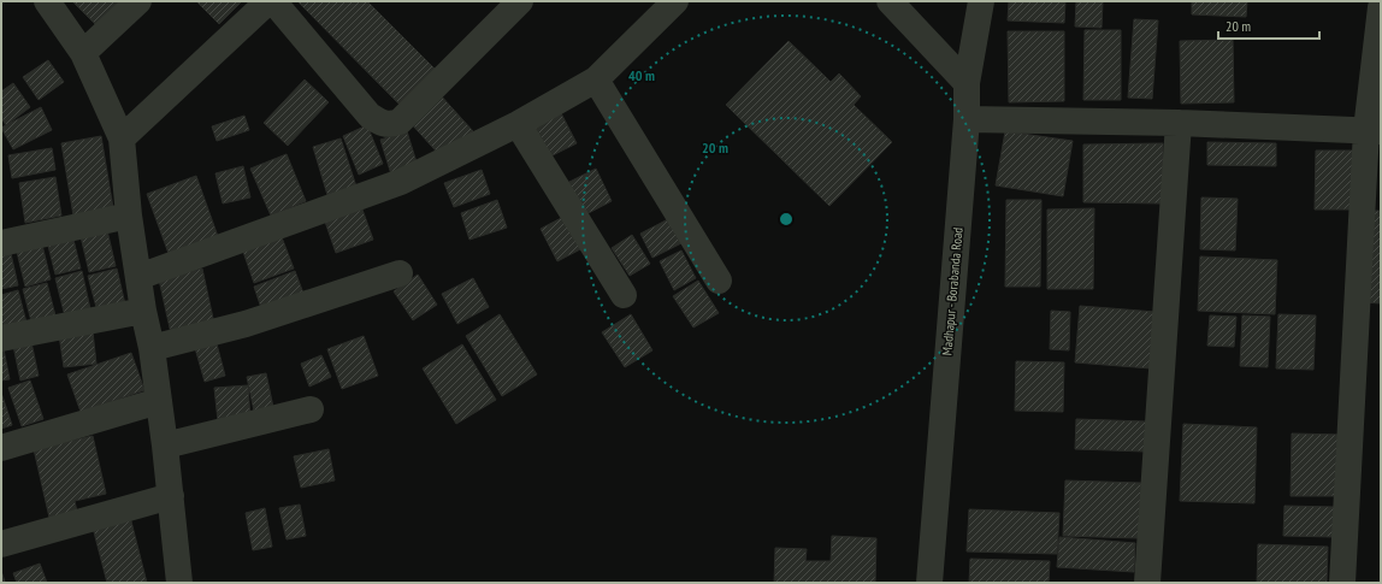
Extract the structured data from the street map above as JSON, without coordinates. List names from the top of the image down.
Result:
{
  "streets": {
    "street": ["Madhapur - Borabanda Road"]
  },
  "scale_bar": "20 m",
  "rings": ["40 m", "20 m"]
}
